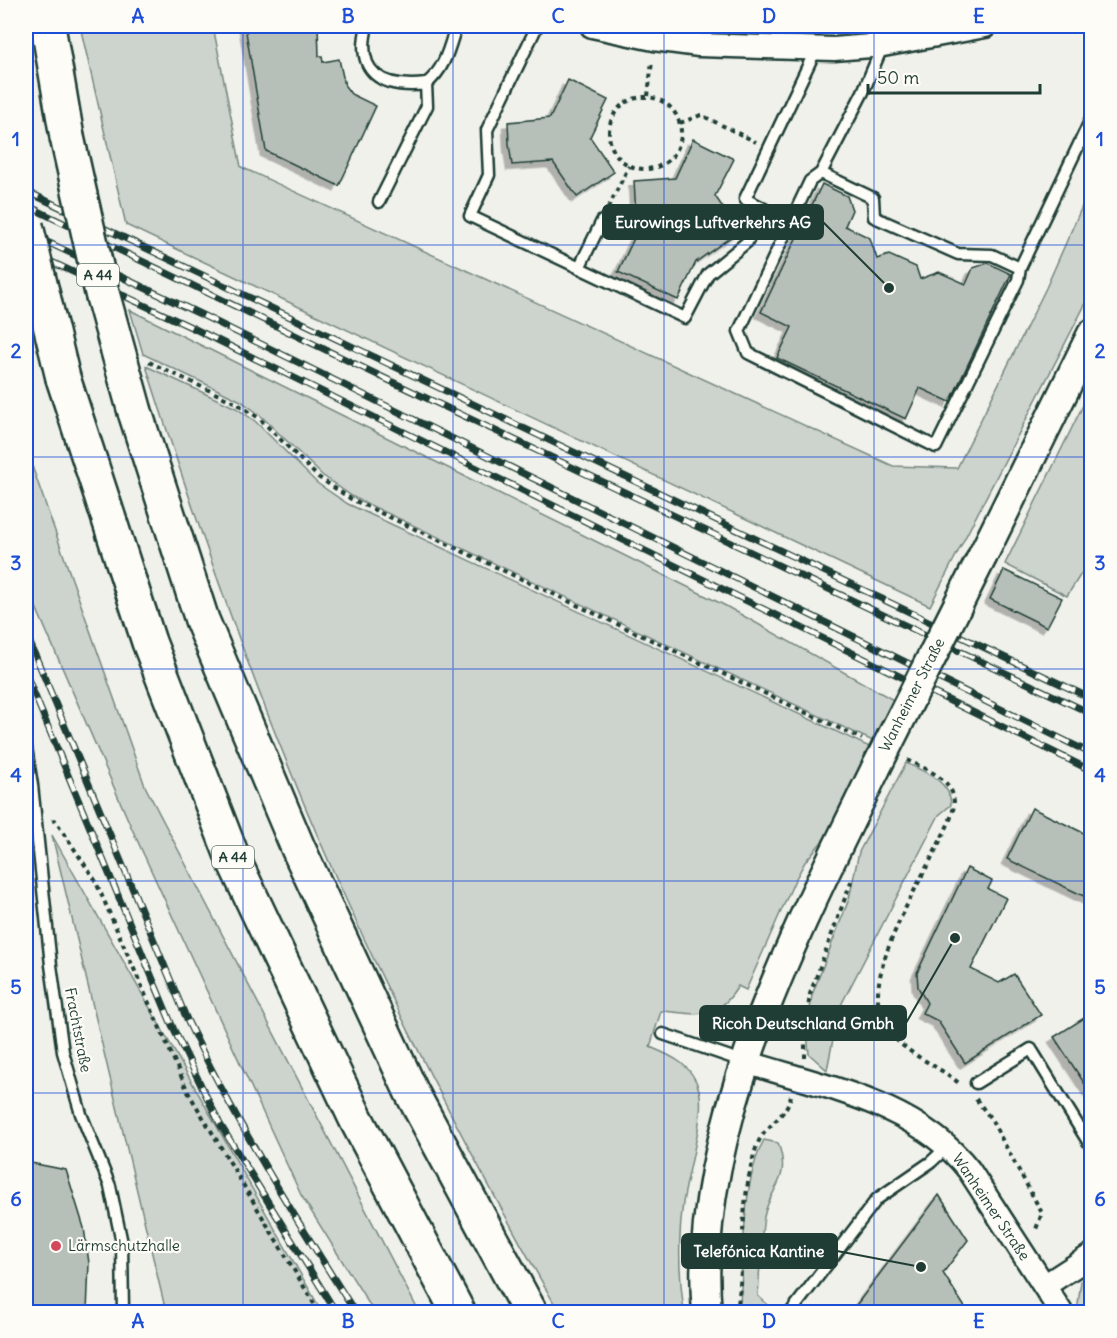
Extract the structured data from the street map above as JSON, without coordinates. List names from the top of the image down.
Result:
{
  "streets": {
    "highway": ["A 44"],
    "street": ["Wanheimer Straße"],
    "lane": ["Frachtstraße"]
  },
  "places": [
    "Eurowings Luftverkehrs AG",
    "Ricoh Deutschland Gmbh",
    "Lärmschutzhalle",
    "Telefónica Kantine"
  ],
  "scale_bar": "50 m",
  "grid": {
    "columns": [
      "A",
      "B",
      "C",
      "D",
      "E"
    ],
    "rows": [
      "1",
      "2",
      "3",
      "4",
      "5",
      "6"
    ]
  }
}
